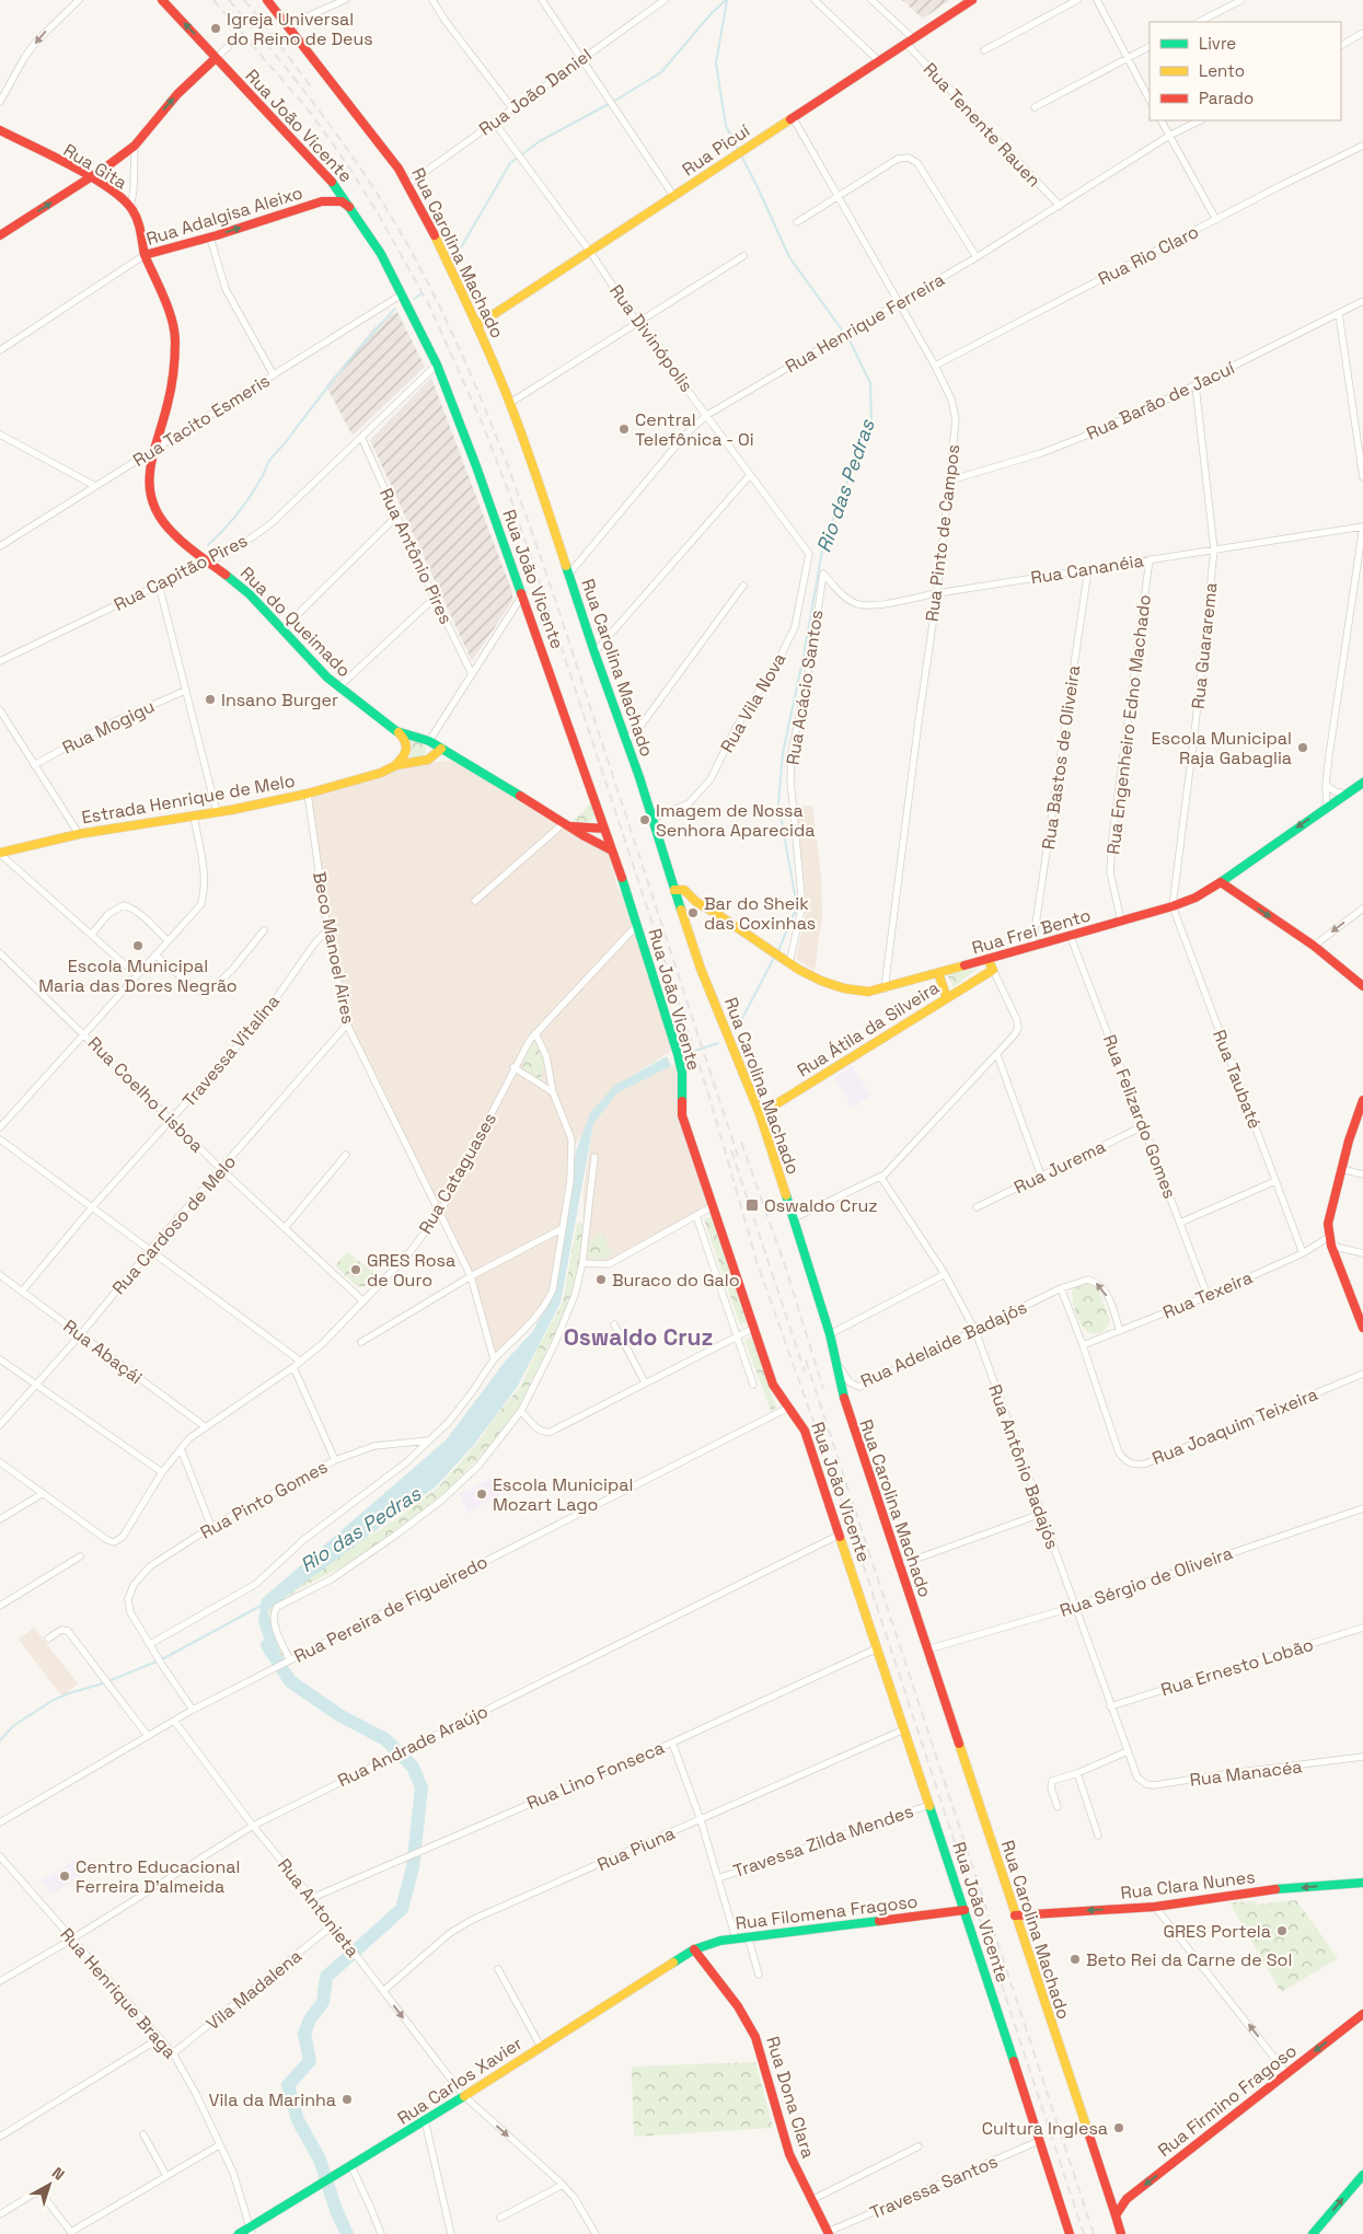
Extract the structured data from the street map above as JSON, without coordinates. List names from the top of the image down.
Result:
{
  "streets": {
    "main road": [
      "Rua João Vicente",
      "Rua Picuí",
      "Rua Gita",
      "Rua Adalgisa Aleixo",
      "Rua Carolina Machado",
      "Rua do Queimado",
      "Estrada Henrique de Melo",
      "Rua Frei Bento",
      "Rua Átila da Silveira",
      "Rua Clara Nunes",
      "Rua Filomena Fragoso",
      "Rua Carlos Xavier",
      "Rua Dona Clara",
      "Rua Firmino Fragoso"
    ],
    "street": [
      "Rua João Daniel",
      "Rua Tenente Rauen",
      "Rua Rio Claro",
      "Rua Henrique Ferreira",
      "Rua Divinópolis",
      "Rua Barão de Jacuí",
      "Rua Tacito Esmeris",
      "Rua Pinto de Campos",
      "Rua Antônio Pires",
      "Rua Cananéia",
      "Rua Capitão Pires",
      "Rua Guararema",
      "Rua Acácio Santos",
      "Rua Vila Nova",
      "Rua Engenheiro Edno Machado",
      "Rua Mogigu",
      "Rua Bastos de Oliveira",
      "Beco Manoel Aires",
      "Travessa Vitalina",
      "Rua Taubaté",
      "Rua Coelho Lisboa",
      "Rua Felizardo Gomes",
      "Rua Jurema",
      "Rua Cataguases",
      "Rua Cardoso de Melo",
      "Rua Texeira",
      "Rua Adelaide Badajós",
      "Rua Abaçái",
      "Rua Joaquim Teixeira",
      "Rua Antônio Badajós",
      "Rua Pinto Gomes",
      "Rua Sérgio de Oliveira",
      "Rua Pereira de Figueiredo",
      "Rua Ernesto Lobão",
      "Rua Andrade Araújo",
      "Rua Manacéa",
      "Rua Lino Fonseca",
      "Travessa Zilda Mendes",
      "Rua Piuna",
      "Rua Antonieta",
      "Vila Madalena",
      "Rua Henrique Braga",
      "Travessa Santos"
    ]
  },
  "crossings": [
    ["Rua João Daniel", "Rua Carolina Machado"],
    ["Rua João Daniel", "Rua Divinópolis"],
    ["Rua Tenente Rauen", "Rua Picuí"],
    ["Rua Tenente Rauen", "Rua Henrique Ferreira"],
    ["Rua João Vicente", "Rua Adalgisa Aleixo"],
    ["Rua João Vicente", "Rua Tacito Esmeris"],
    ["Rua João Vicente", "Rua Capitão Pires"],
    ["Rua João Vicente", "Rua Cataguases"],
    ["Rua João Vicente", "Rua Pereira de Figueiredo"],
    ["Rua João Vicente", "Rua Andrade Araújo"],
    ["Rua João Vicente", "Rua Lino Fonseca"],
    ["Rua João Vicente", "Travessa Zilda Mendes"],
    ["Rua João Vicente", "Rua Piuna"],
    ["Rua João Vicente", "Rua Filomena Fragoso"],
    ["Rua João Vicente", "Travessa Santos"],
    ["Rua Picuí", "Rua Carolina Machado"],
    ["Rua Picuí", "Rua Divinópolis"],
    ["Rua Picuí", "Rua Pinto de Campos"],
    ["Rua Gita", "Rua Adalgisa Aleixo"],
    ["Rua Gita", "Rua do Queimado"],
    ["Rua Adalgisa Aleixo", "Rua do Queimado"],
    ["Rua Carolina Machado", "Rua Henrique Ferreira"],
    ["Rua Carolina Machado", "Rua Vila Nova"],
    ["Rua Carolina Machado", "Rua Frei Bento"],
    ["Rua Carolina Machado", "Rua Átila da Silveira"],
    ["Rua Carolina Machado", "Rua Adelaide Badajós"],
    ["Rua Carolina Machado", "Rua Sérgio de Oliveira"],
    ["Rua Carolina Machado", "Rua Clara Nunes"],
    ["Rua Carolina Machado", "Rua Firmino Fragoso"],
    ["Rua Rio Claro", "Rua Pinto de Campos"],
    ["Rua Henrique Ferreira", "Rua Divinópolis"],
    ["Rua Henrique Ferreira", "Rua Pinto de Campos"],
    ["Rua Divinópolis", "Rua Vila Nova"],
    ["Rua Barão de Jacuí", "Rua Pinto de Campos"],
    ["Rua Barão de Jacuí", "Rua Guararema"],
    ["Rua Tacito Esmeris", "Rua do Queimado"],
    ["Rua Pinto de Campos", "Rua Cananéia"],
    ["Rua Pinto de Campos", "Rua Frei Bento"],
    ["Rua Antônio Pires", "Rua Capitão Pires"],
    ["Rua Cananéia", "Rua Guararema"],
    ["Rua Cananéia", "Rua Acácio Santos"],
    ["Rua Cananéia", "Rua Engenheiro Edno Machado"],
    ["Rua Cananéia", "Rua Bastos de Oliveira"],
    ["Rua Capitão Pires", "Rua do Queimado"],
    ["Rua do Queimado", "Estrada Henrique de Melo"],
    ["Rua Guararema", "Rua Frei Bento"],
    ["Rua Guararema", "Rua Taubaté"],
    ["Rua Acácio Santos", "Rua Frei Bento"],
    ["Rua Engenheiro Edno Machado", "Rua Frei Bento"],
    ["Rua Bastos de Oliveira", "Rua Frei Bento"],
    ["Estrada Henrique de Melo", "Beco Manoel Aires"],
    ["Rua Frei Bento", "Rua Taubaté"],
    ["Rua Frei Bento", "Rua Felizardo Gomes"],
    ["Beco Manoel Aires", "Travessa Vitalina"],
    ["Beco Manoel Aires", "Rua Cataguases"],
    ["Beco Manoel Aires", "Rua Cardoso de Melo"],
    ["Travessa Vitalina", "Rua Coelho Lisboa"],
    ["Travessa Vitalina", "Rua Abaçái"],
    ["Rua Taubaté", "Rua Texeira"],
    ["Rua Coelho Lisboa", "Rua Cataguases"],
    ["Rua Coelho Lisboa", "Rua Cardoso de Melo"],
    ["Rua Felizardo Gomes", "Rua Jurema"],
    ["Rua Felizardo Gomes", "Rua Texeira"],
    ["Rua Cataguases", "Rua Abaçái"],
    ["Rua Cardoso de Melo", "Rua Abaçái"],
    ["Rua Texeira", "Rua Adelaide Badajós"],
    ["Rua Texeira", "Rua Joaquim Teixeira"],
    ["Rua Adelaide Badajós", "Rua Joaquim Teixeira"],
    ["Rua Adelaide Badajós", "Rua Antônio Badajós"],
    ["Rua Antônio Badajós", "Rua Sérgio de Oliveira"],
    ["Rua Antônio Badajós", "Rua Ernesto Lobão"],
    ["Rua Antônio Badajós", "Rua Manacéa"],
    ["Rua Pereira de Figueiredo", "Rua Antonieta"],
    ["Rua Andrade Araújo", "Rua Antonieta"],
    ["Rua Andrade Araújo", "Rua Henrique Braga"],
    ["Rua Lino Fonseca", "Rua Antonieta"],
    ["Rua Piuna", "Rua Antonieta"],
    ["Rua Antonieta", "Vila Madalena"],
    ["Rua Antonieta", "Rua Carlos Xavier"],
    ["Rua Filomena Fragoso", "Rua Carlos Xavier"],
    ["Rua Filomena Fragoso", "Rua Dona Clara"],
    ["Vila Madalena", "Rua Henrique Braga"],
    ["Rua Henrique Braga", "Rua Carlos Xavier"],
    ["Rua Carlos Xavier", "Rua Dona Clara"],
    ["Rua Dona Clara", "Travessa Santos"]
  ],
  "one_way": ["Rua Clara Nunes", "Rua Antonieta", "Rua Firmino Fragoso"],
  "districts": ["Oswaldo Cruz"],
  "water": ["Rio das Pedras"],
  "places": {
    "other": [
      "Igreja Universal do Reino de Deus",
      "Central Telefônica - Oi",
      "Insano Burger",
      "Escola Municipal Raja Gabaglia",
      "Imagem de Nossa Senhora Aparecida",
      "Bar do Sheik das Coxinhas",
      "Escola Municipal Maria das Dores Negrão",
      "GRES Rosa de Ouro",
      "Buraco do Galo",
      "Escola Municipal Mozart Lago",
      "Centro Educacional Ferreira D'almeida",
      "GRES Portela",
      "Beto Rei da Carne de Sol",
      "Vila da Marinha",
      "Cultura Inglesa"
    ],
    "transit": ["Oswaldo Cruz"]
  },
  "legend": ["Livre", "Lento", "Parado"],
  "north": "top right"
}
